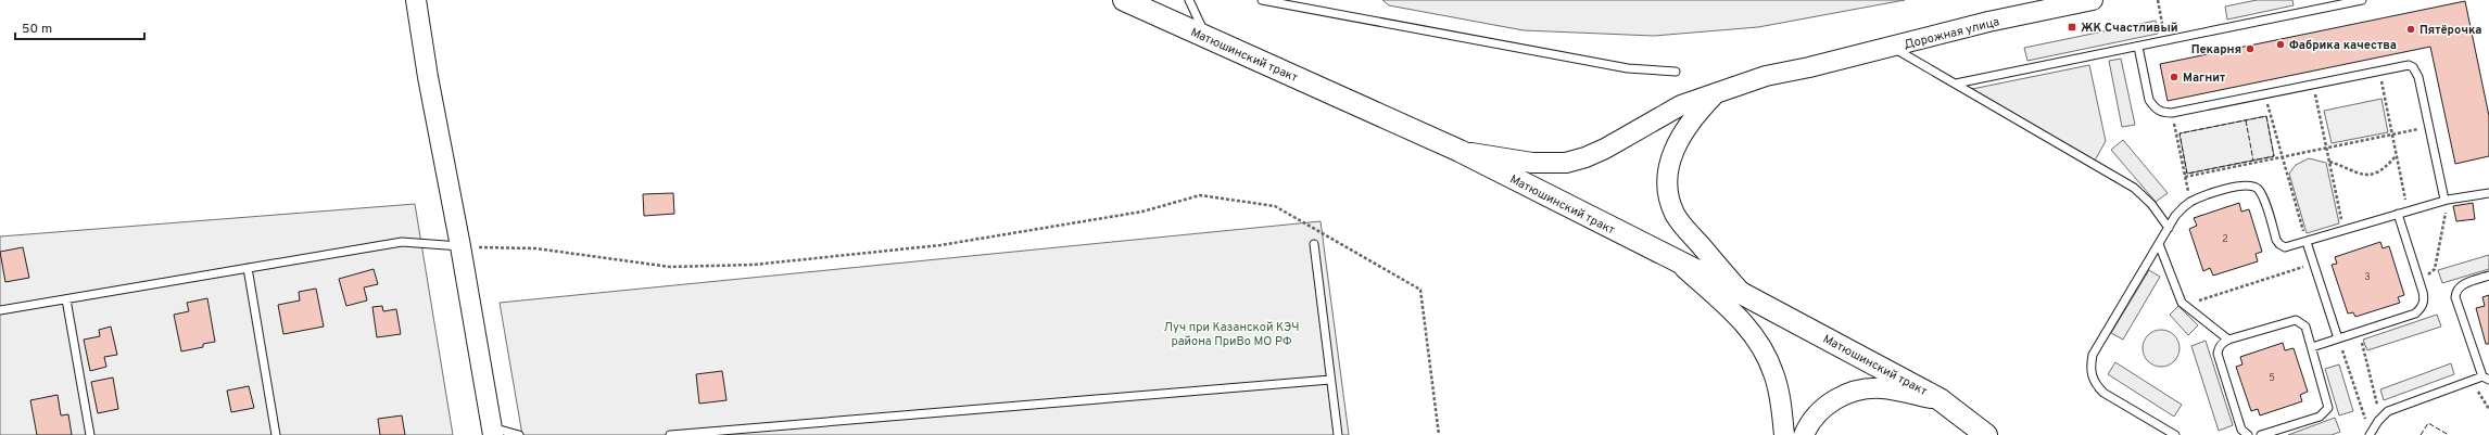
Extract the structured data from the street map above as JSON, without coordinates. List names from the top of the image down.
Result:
{
  "streets": {
    "main road": ["Матюшинский тракт"],
    "street": ["Дорожная улица"]
  },
  "crossings": [
    ["Дорожная улица", "Матюшинский тракт"]
  ],
  "parks": ["Луч при Казанской КЭЧ района ПриВо МО РФ"],
  "places": {
    "transit": ["ЖК Счастливый"],
    "other": [
      "Пятёрочка",
      "Фабрика качества",
      "Пекарня",
      "Магнит"
    ]
  },
  "house_numbers": ["2", "3", "5"],
  "scale_bar": "50 m"
}
